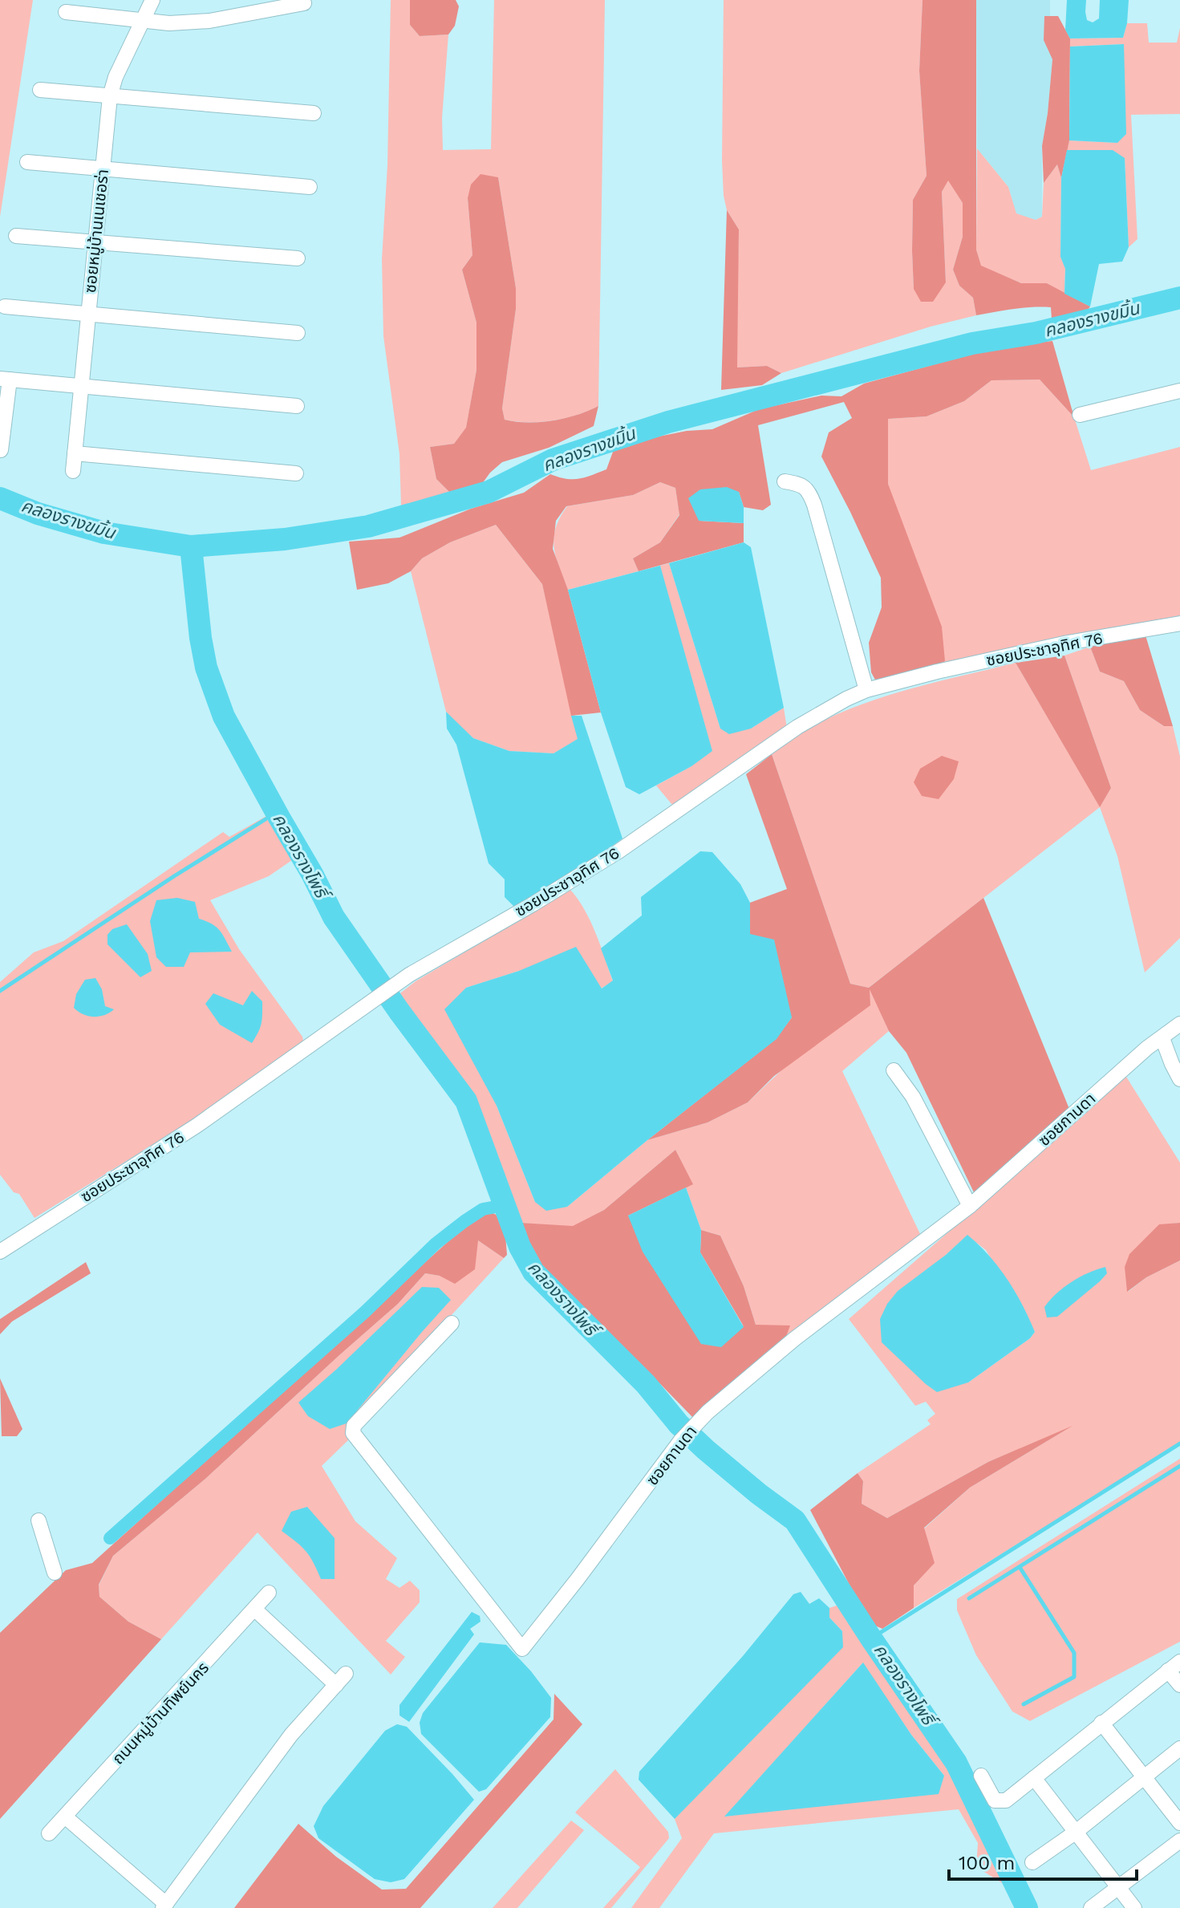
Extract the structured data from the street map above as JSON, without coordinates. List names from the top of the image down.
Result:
{
  "streets": {
    "street": [
      "ซอยหมู่บ้านเนเชอร่า",
      "ซอยประชาอุทิศ 76",
      "ซอยกานดา",
      "ถนนหมู่บ้านทิพย์นคร"
    ]
  },
  "water": ["คลองรางขมิ้น", "คลองรางโพธิ์"],
  "scale_bar": "100 m"
}
